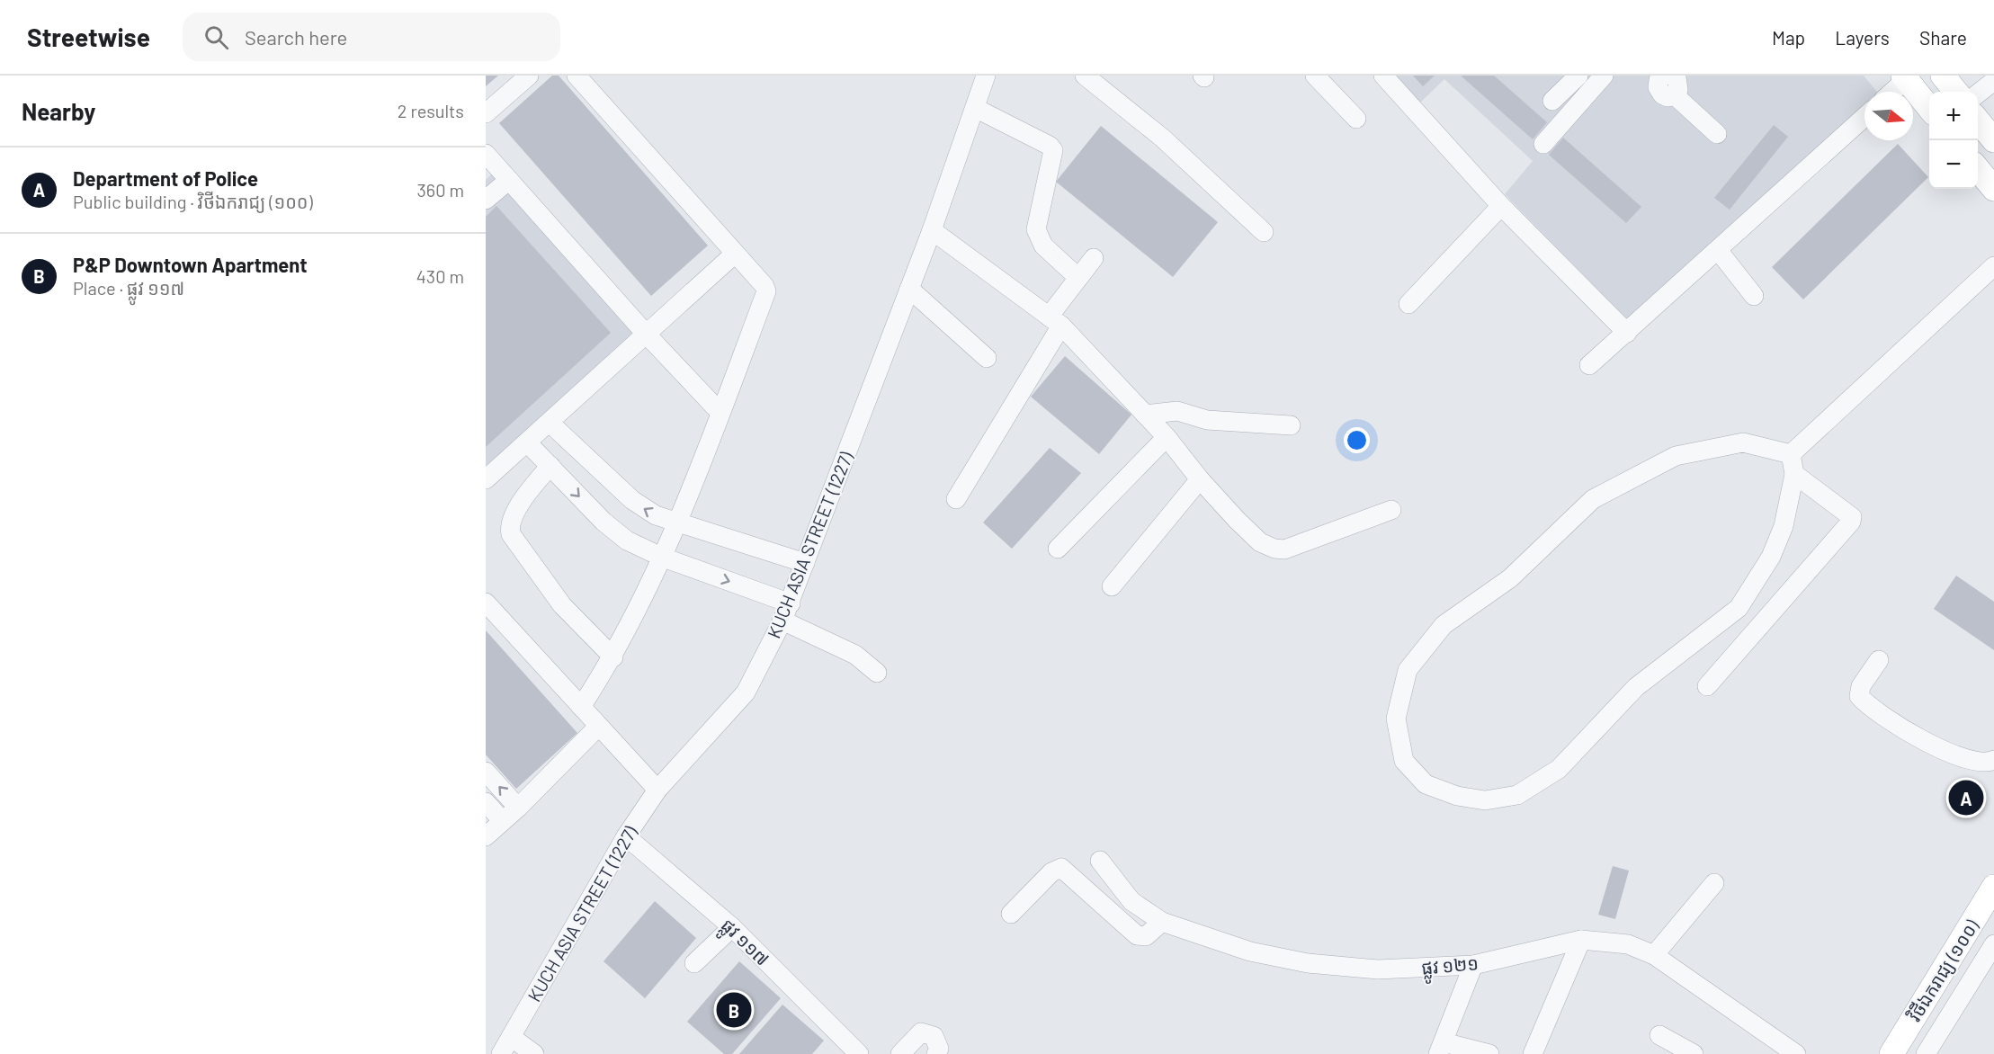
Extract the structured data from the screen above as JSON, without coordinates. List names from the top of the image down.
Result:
{
  "streets": {
    "main road": ["វិថីឯករាជ្យ (១០០)"],
    "street": ["KUCH ASIA STREET (1227)", "ផ្លូវ ១១៧", "ផ្លូវ ១២១"]
  },
  "crossings": [
    ["KUCH ASIA STREET (1227)", "ផ្លូវ ១១៧"]
  ],
  "north": "right",
  "page": {
    "header": "Streetwise",
    "search": "Search here",
    "nav": ["Map", "Layers", "Share"],
    "heading": ["Nearby", "2 results"],
    "map_buttons": ["+", "−"],
    "list": [
      {
        "mark": "A",
        "name": "Department of Police",
        "note": "Public building · វិថីឯករាជ្យ (១០០)",
        "value": "360 m"
      },
      {
        "mark": "B",
        "name": "P&P Downtown Apartment",
        "note": "Place · ផ្លូវ ១១៧",
        "value": "430 m"
      }
    ],
    "pins": ["A", "B"]
  }
}
